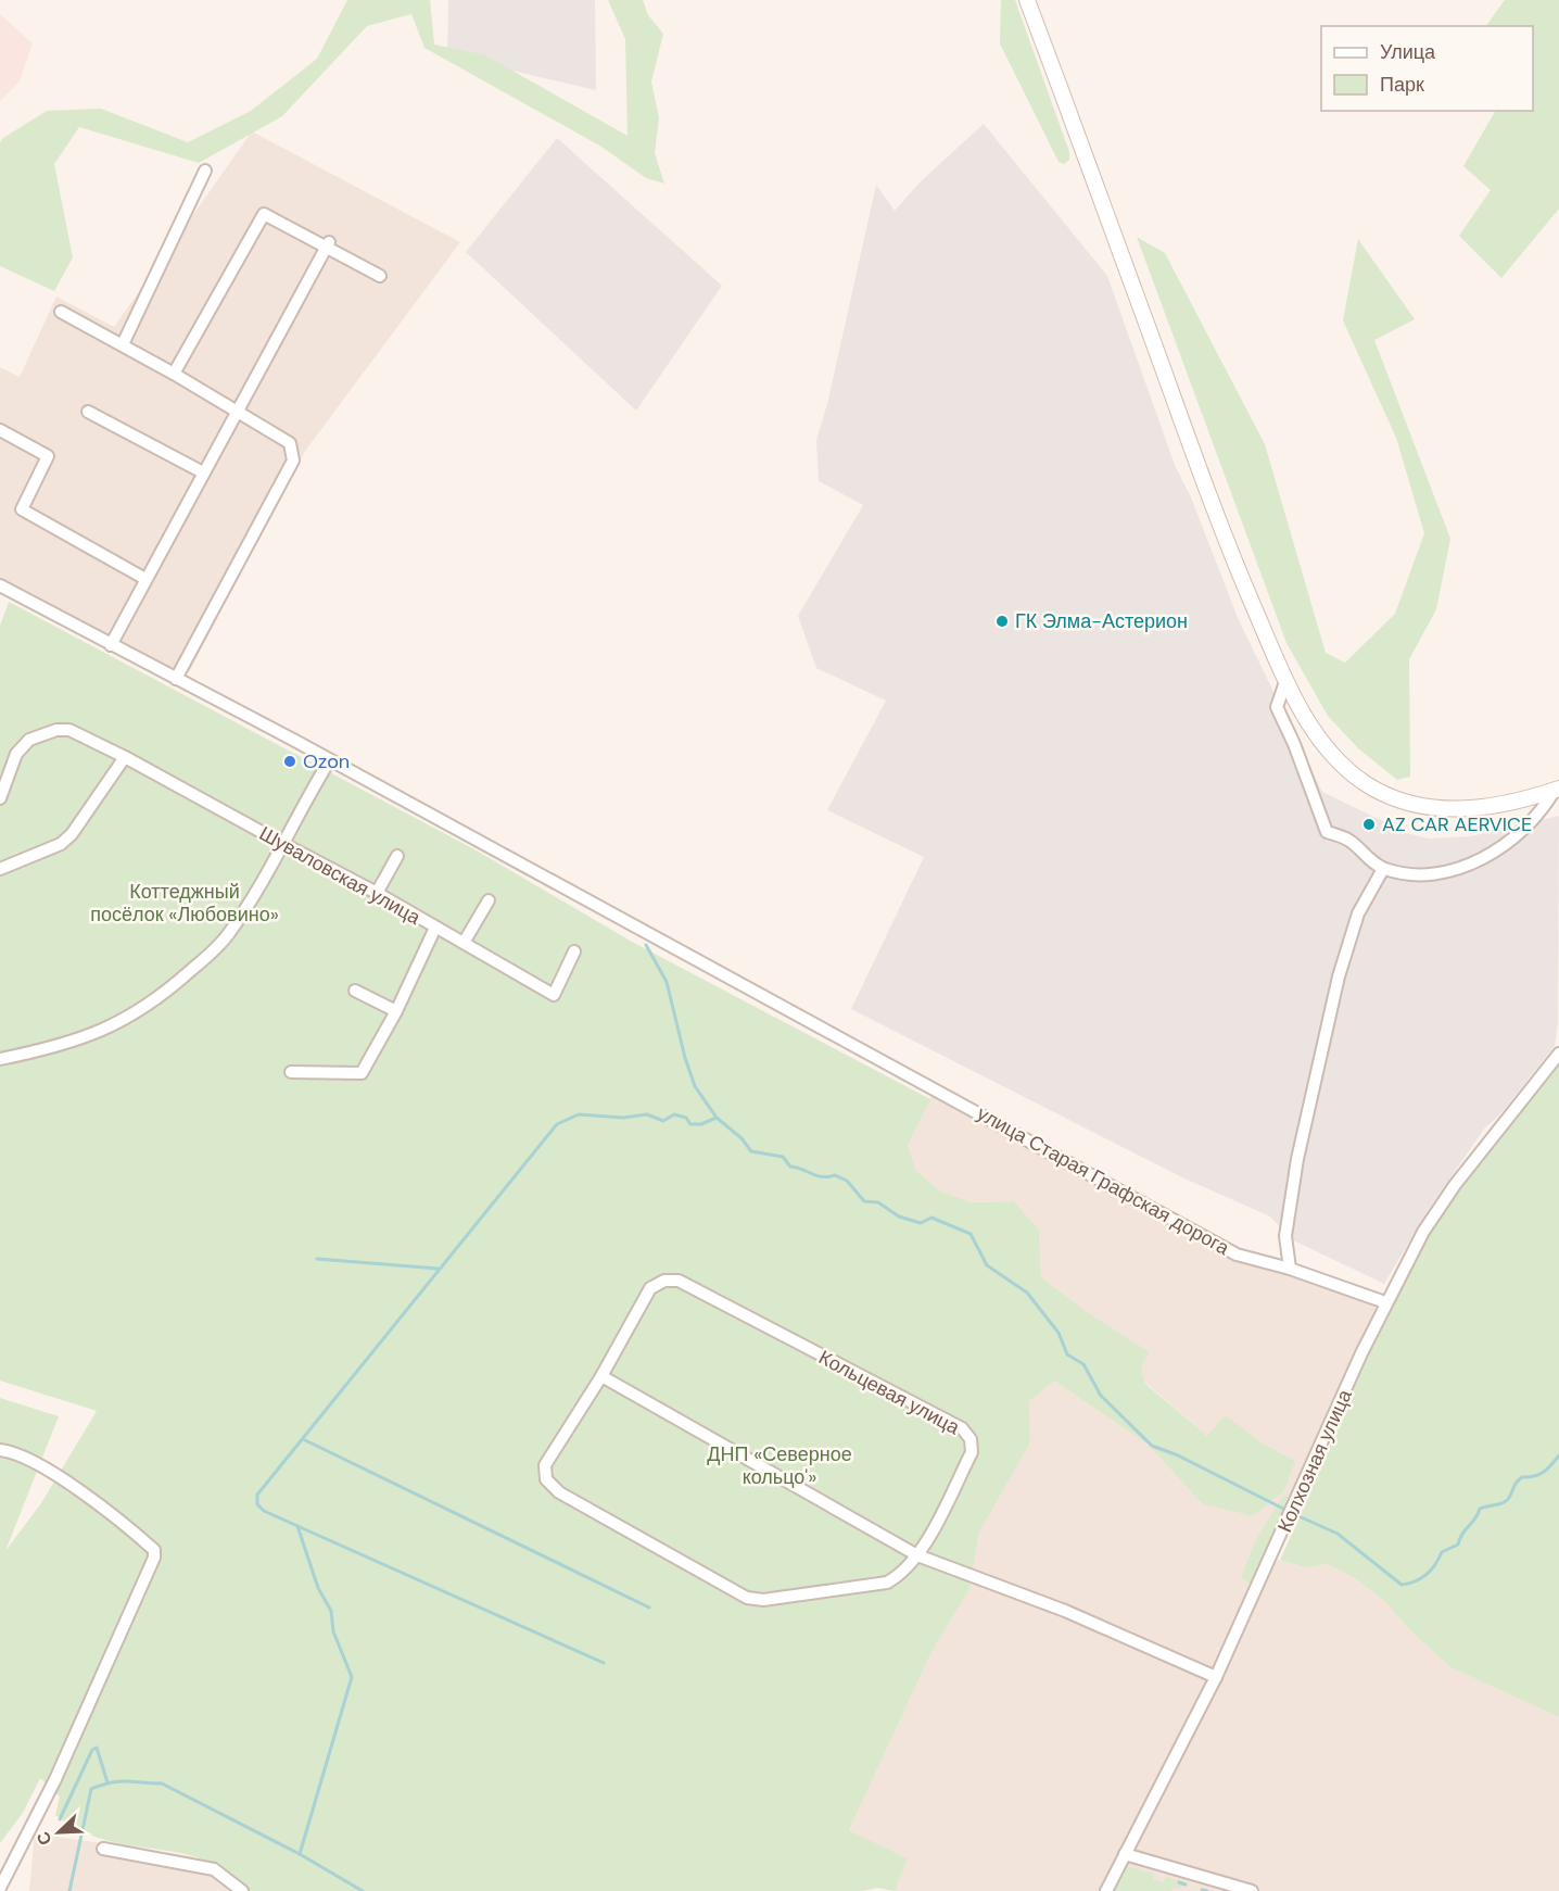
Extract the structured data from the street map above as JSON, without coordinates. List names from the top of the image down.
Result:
{
  "streets": {
    "street": [
      "Шуваловская улица",
      "улица Старая Графская дорога",
      "Кольцевая улица",
      "Колхозная улица"
    ]
  },
  "crossings": [
    ["улица Старая Графская дорога", "Колхозная улица"]
  ],
  "parks": ["Коттеджный посёлок «Любовино»", "ДНП «Северное кольцо'»"],
  "places": ["ГК Элма-Астерион", "Ozon", "AZ CAR AERVICE"],
  "legend": ["Улица", "Парк"],
  "north": "bottom left"
}
